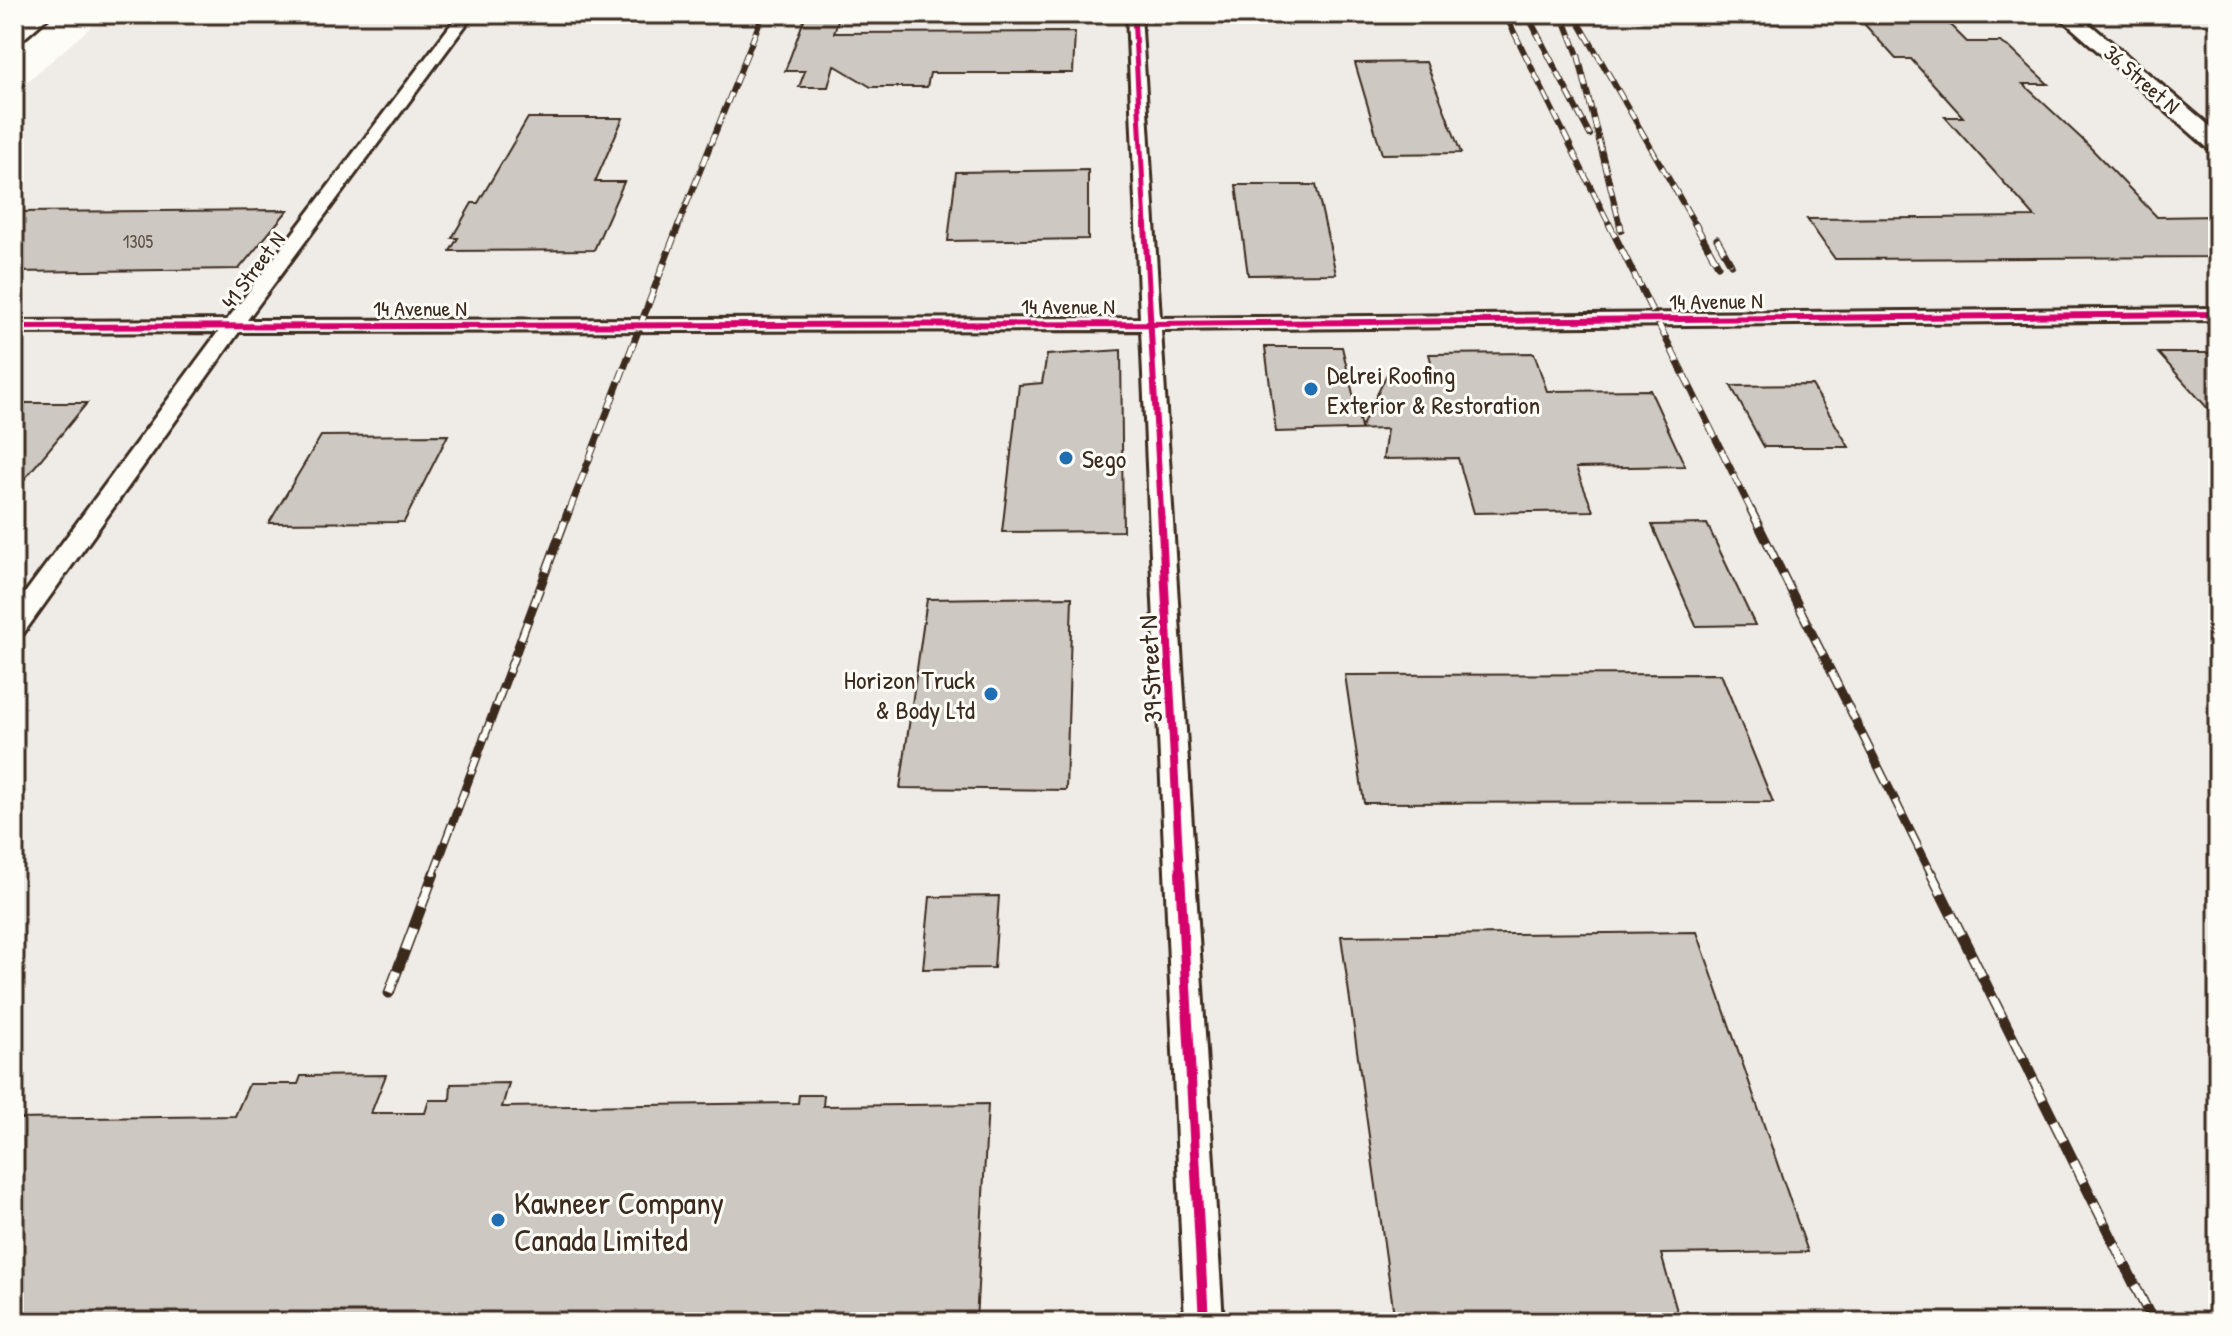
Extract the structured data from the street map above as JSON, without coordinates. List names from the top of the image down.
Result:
{
  "streets": {
    "street": [
      "36 Street N",
      "41 Street N",
      "14 Avenue N",
      "39 Street N"
    ]
  },
  "crossings": [
    ["41 Street N", "14 Avenue N"],
    ["14 Avenue N", "39 Street N"]
  ],
  "places": [
    "Delrei Roofing Exterior & Restoration",
    "Sego",
    "Horizon Truck & Body Ltd",
    "Kawneer Company Canada Limited"
  ],
  "house_numbers": ["1305"]
}
